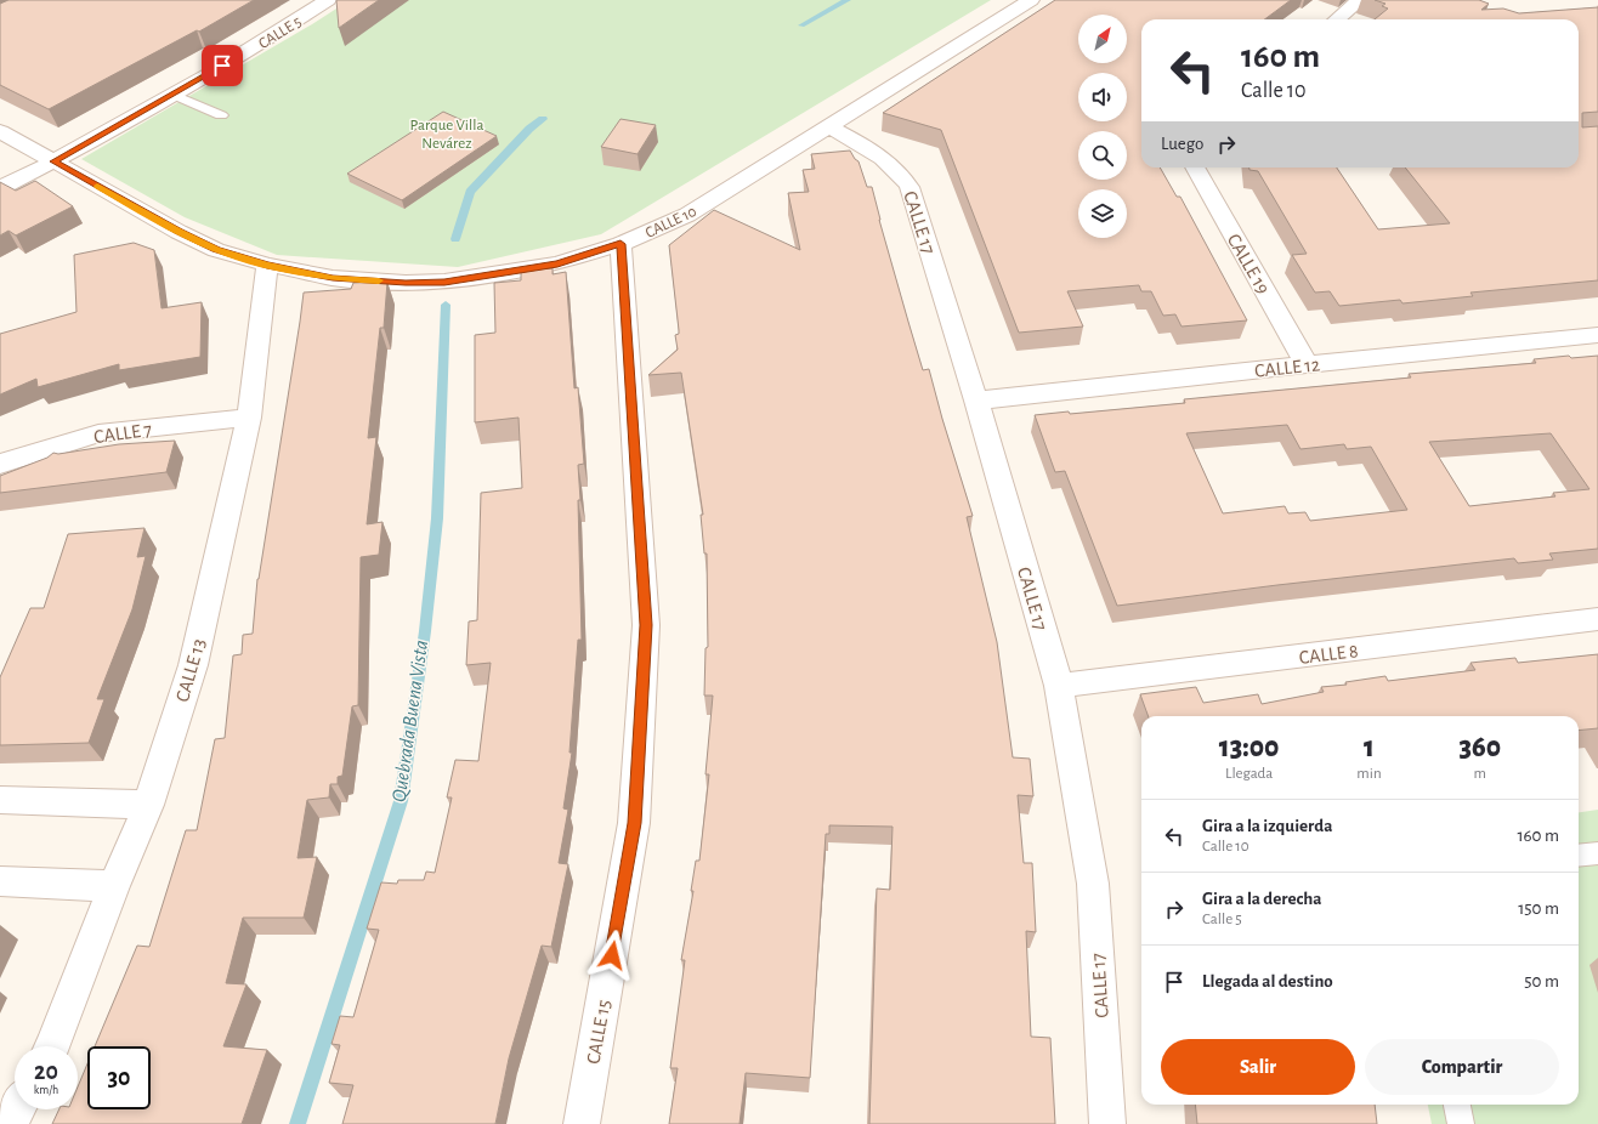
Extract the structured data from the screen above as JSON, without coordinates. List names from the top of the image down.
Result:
{
  "streets": {
    "street": [
      "CALLE 5",
      "CALLE 10",
      "CALLE 17",
      "CALLE 19",
      "CALLE 12",
      "CALLE 7",
      "CALLE 8",
      "CALLE 13",
      "CALLE 15"
    ]
  },
  "crossings": [
    ["CALLE 5", "CALLE 10"],
    ["CALLE 10", "CALLE 17"],
    ["CALLE 10", "CALLE 13"],
    ["CALLE 10", "CALLE 15"],
    ["CALLE 17", "CALLE 12"],
    ["CALLE 17", "CALLE 8"],
    ["CALLE 19", "CALLE 12"],
    ["CALLE 7", "CALLE 13"]
  ],
  "water": ["Quebrada Buena Vista"],
  "parks": ["Parque Villa Nevárez"],
  "north": "top right",
  "page": {
    "turn": ["160 m", "Calle 10"],
    "then": "Luego",
    "eta": [
      "13:00",
      "Llegada",
      "1",
      "min",
      "360",
      "m"
    ],
    "list": [
      {
        "name": "Gira a la izquierda",
        "note": "Calle 10",
        "value": "160 m"
      },
      {
        "name": "Gira a la derecha",
        "note": "Calle 5",
        "value": "150 m"
      },
      {
        "name": "Llegada al destino",
        "value": "50 m"
      }
    ],
    "buttons": ["Salir", "Compartir"],
    "speed": "20 km/h",
    "limit": "30"
  }
}
